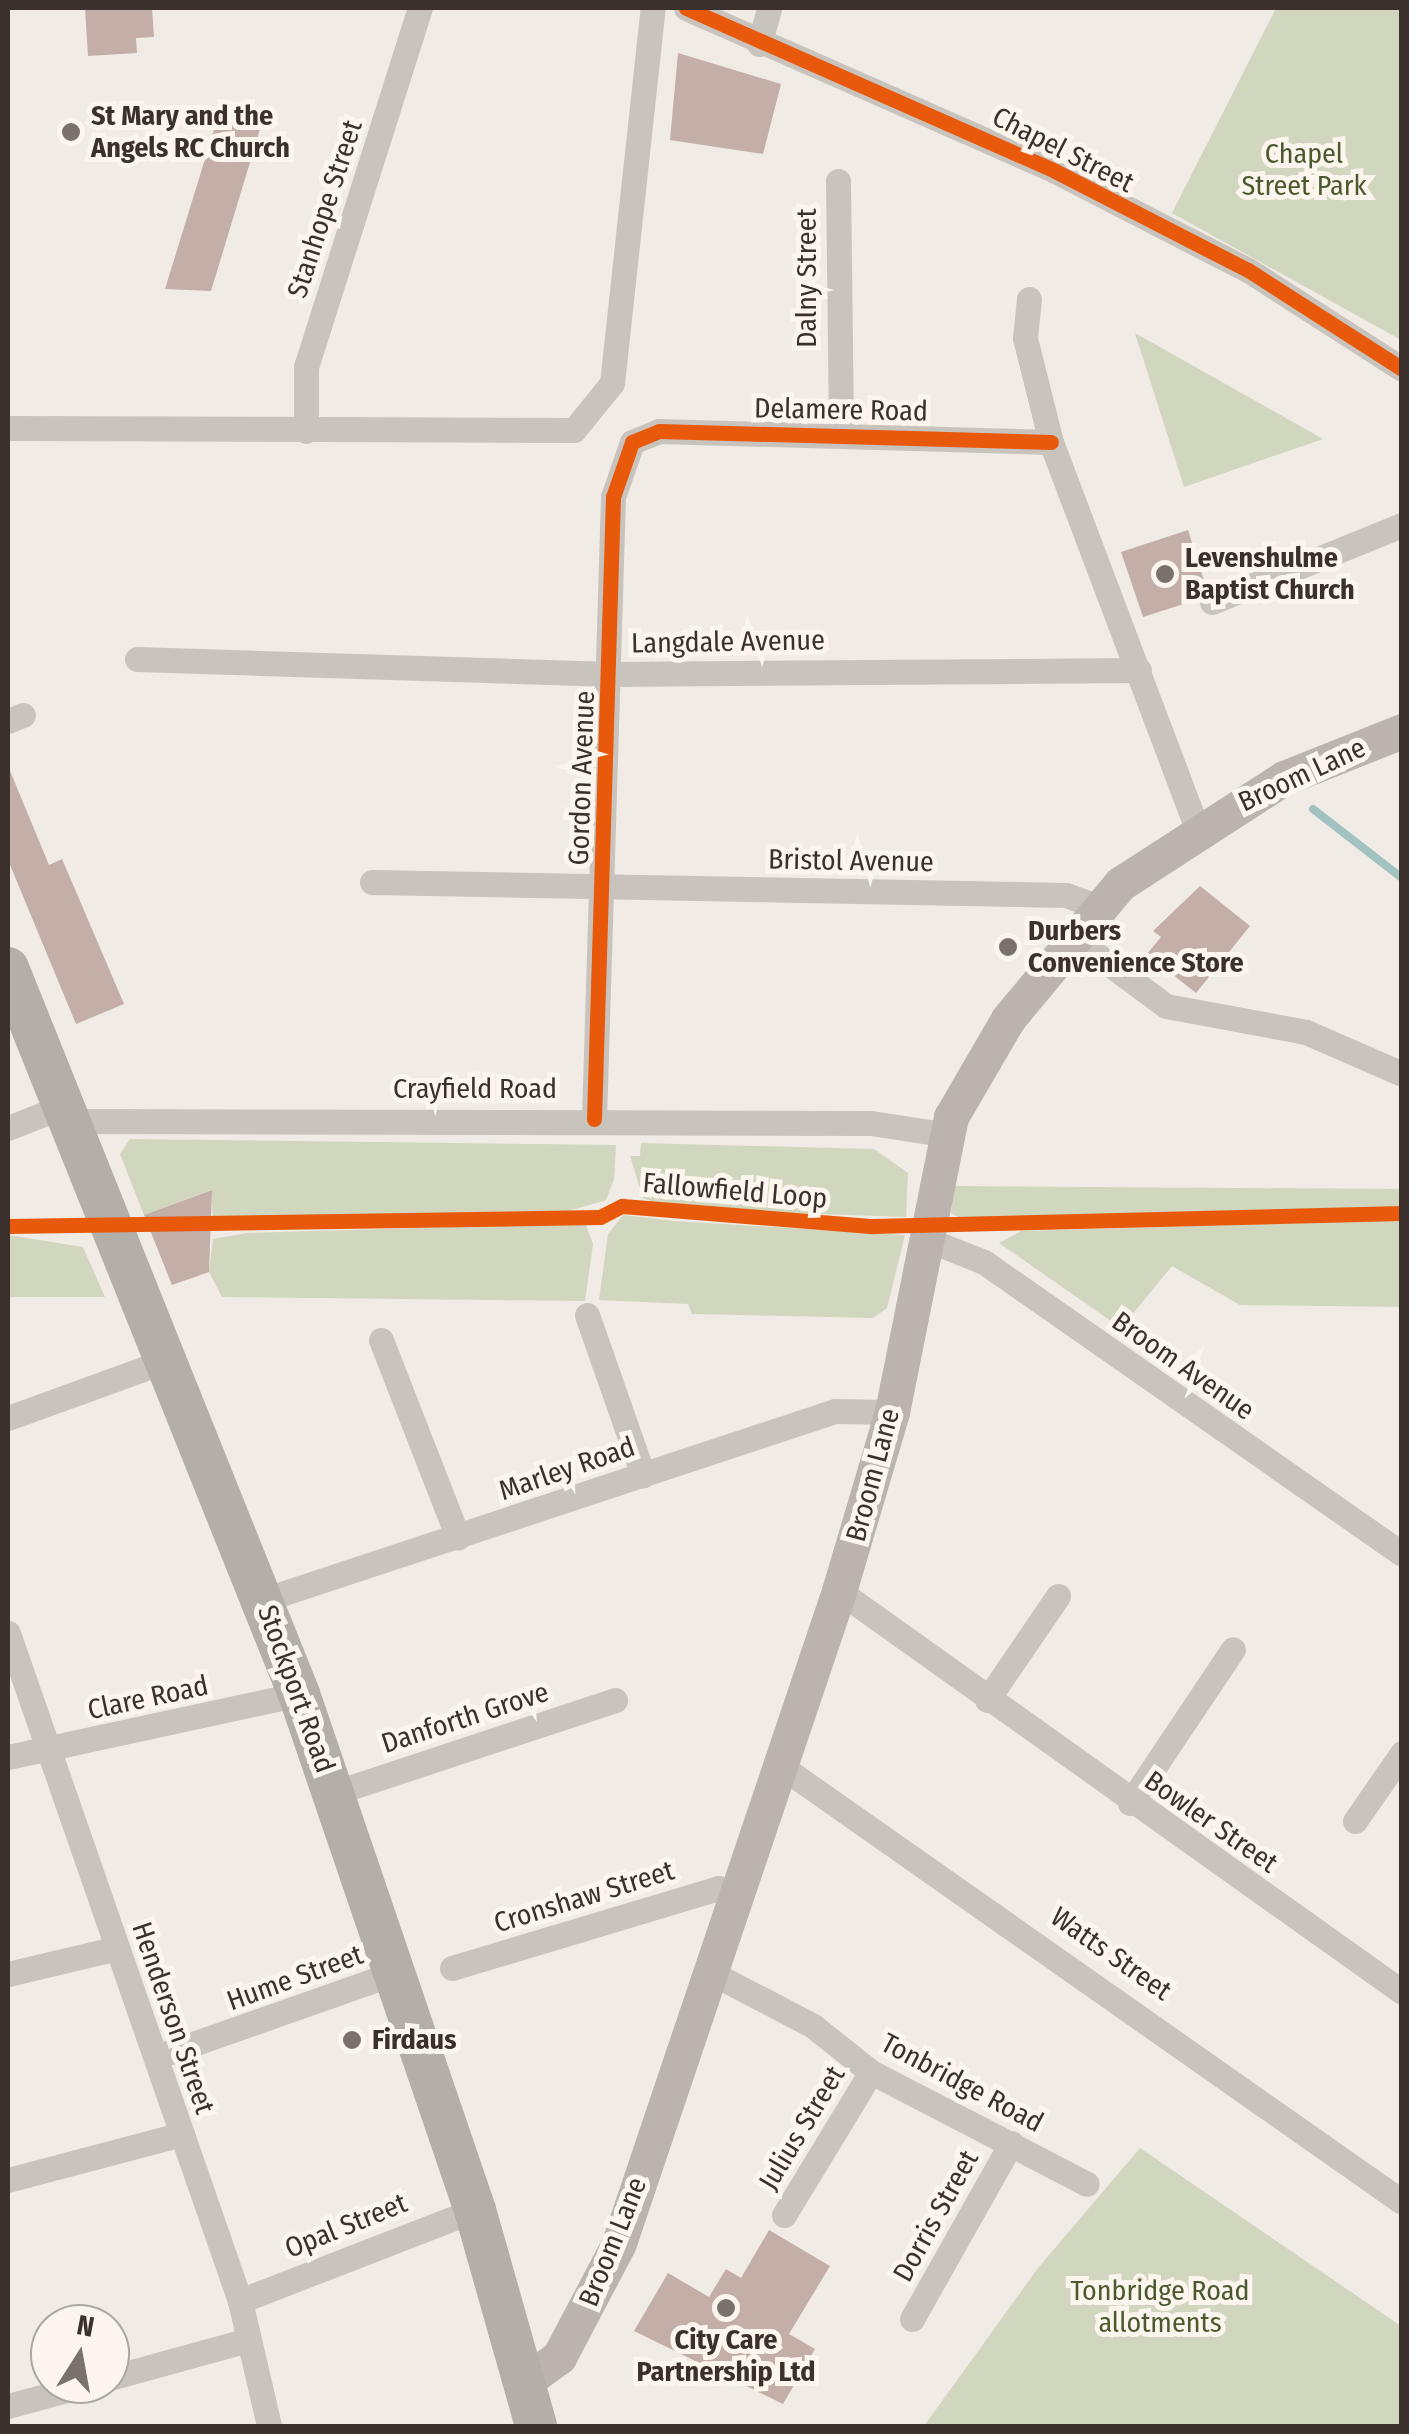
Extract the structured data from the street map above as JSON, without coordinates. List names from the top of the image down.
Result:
{
  "streets": {
    "highway": ["Stockport Road"],
    "main road": ["Broom Lane"],
    "street": [
      "Chapel Street",
      "Stanhope Street",
      "Dalny Street",
      "Delamere Road",
      "Langdale Avenue",
      "Gordon Avenue",
      "Bristol Avenue",
      "Crayfield Road",
      "Broom Avenue",
      "Marley Road",
      "Clare Road",
      "Danforth Grove",
      "Bowler Street",
      "Cronshaw Street",
      "Watts Street",
      "Hume Street",
      "Henderson Street",
      "Tonbridge Road",
      "Julius Street",
      "Dorris Street",
      "Opal Street"
    ],
    "cycle path": ["Fallowfield Loop"]
  },
  "crossings": [
    ["Dalny Street", "Delamere Road"],
    ["Delamere Road", "Gordon Avenue"],
    ["Langdale Avenue", "Gordon Avenue"],
    ["Broom Lane", "Bristol Avenue"],
    ["Broom Lane", "Crayfield Road"],
    ["Broom Lane", "Broom Avenue"],
    ["Broom Lane", "Marley Road"],
    ["Broom Lane", "Stockport Road"],
    ["Broom Lane", "Bowler Street"],
    ["Broom Lane", "Cronshaw Street"],
    ["Broom Lane", "Watts Street"],
    ["Broom Lane", "Tonbridge Road"],
    ["Gordon Avenue", "Bristol Avenue"],
    ["Gordon Avenue", "Crayfield Road"],
    ["Crayfield Road", "Stockport Road"],
    ["Marley Road", "Stockport Road"],
    ["Stockport Road", "Clare Road"],
    ["Stockport Road", "Danforth Grove"],
    ["Stockport Road", "Hume Street"],
    ["Stockport Road", "Opal Street"],
    ["Clare Road", "Henderson Street"],
    ["Hume Street", "Henderson Street"],
    ["Henderson Street", "Opal Street"],
    ["Tonbridge Road", "Julius Street"],
    ["Tonbridge Road", "Dorris Street"]
  ],
  "parks": ["Chapel Street Park", "Tonbridge Road allotments"],
  "places": [
    "St Mary and the Angels RC Church",
    "Levenshulme Baptist Church",
    "Durbers Convenience Store",
    "Firdaus",
    "City Care Partnership Ltd"
  ],
  "north": "top"
}
